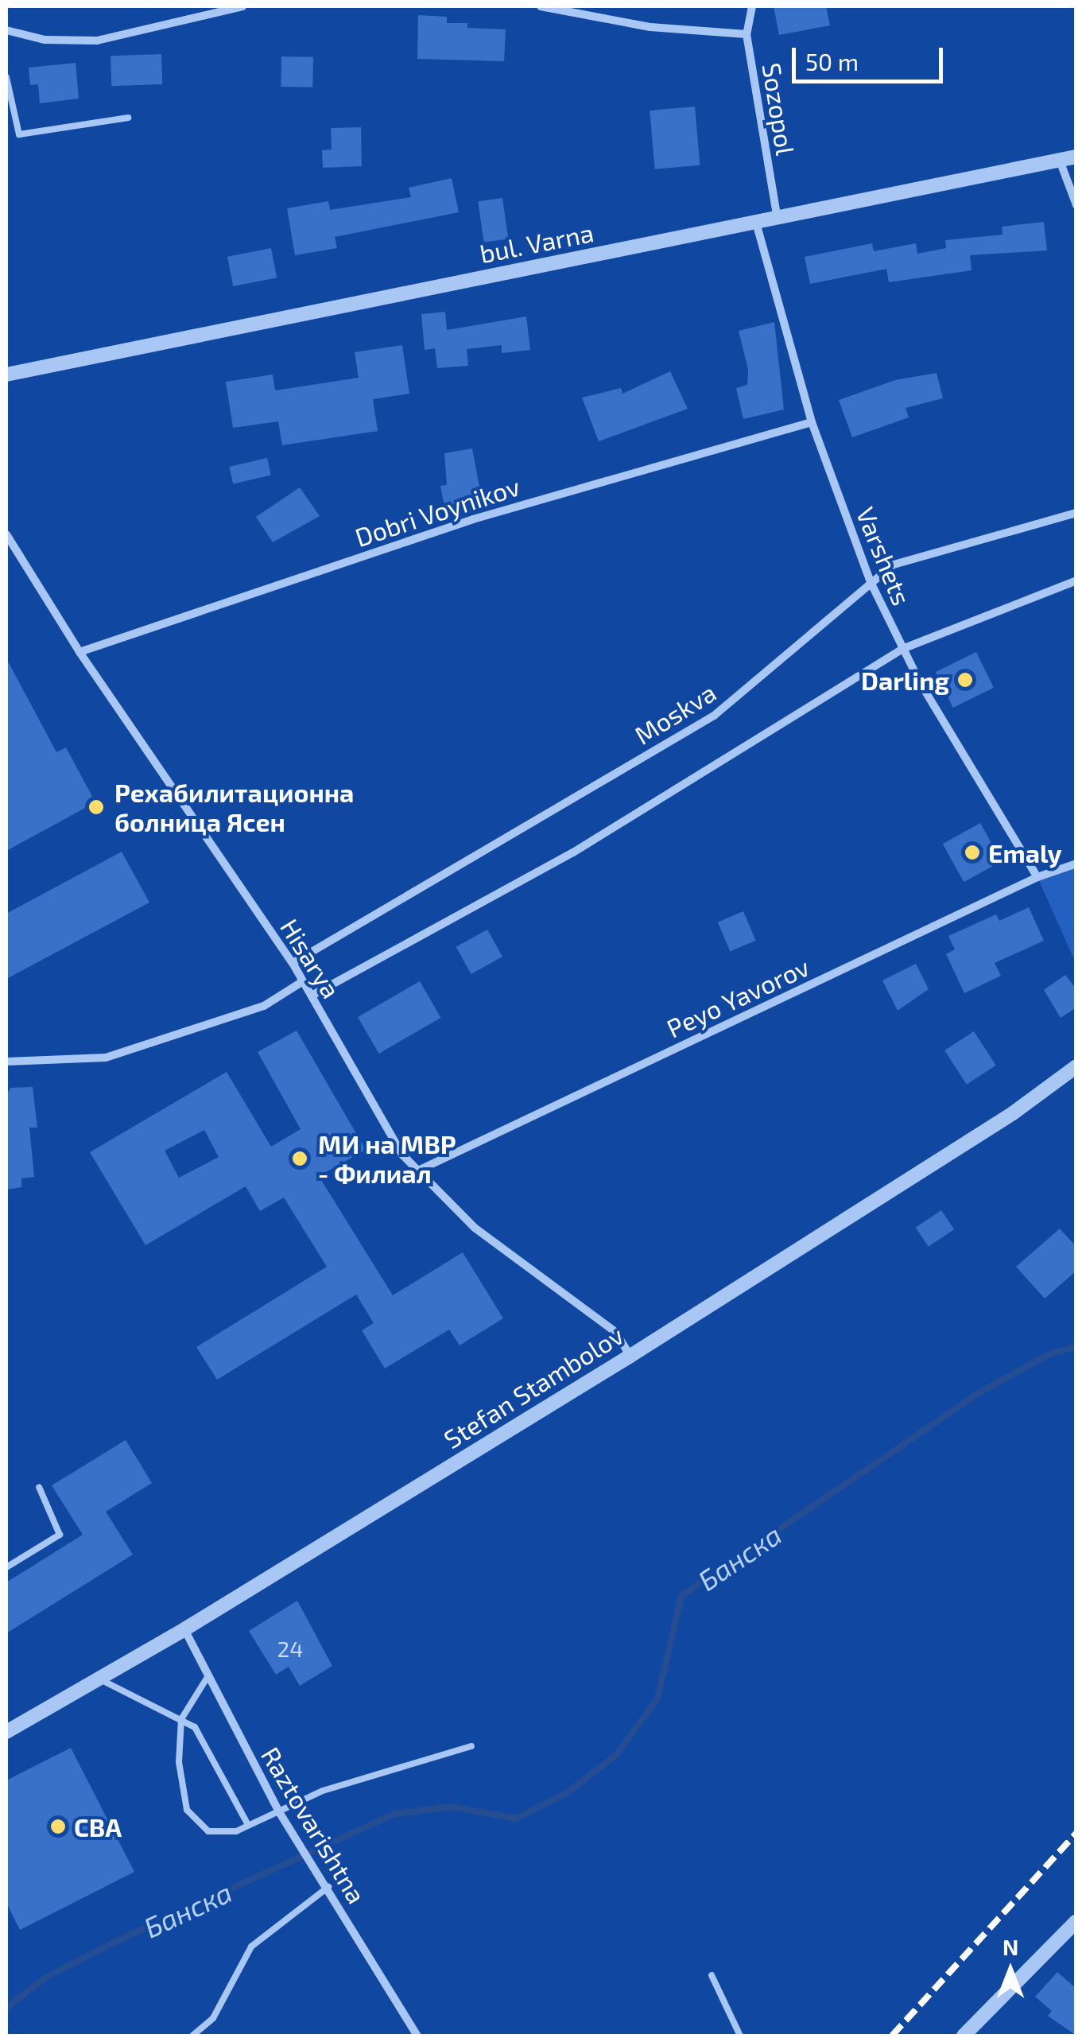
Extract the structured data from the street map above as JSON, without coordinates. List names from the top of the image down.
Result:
{
  "streets": {
    "street": [
      "Sozopol",
      "bul. Varna",
      "Dobri Voynikov",
      "Varshets",
      "Moskva",
      "Hisarya",
      "Peyo Yavorov",
      "Stefan Stambolov",
      "Raztovarishtna"
    ]
  },
  "crossings": [
    ["Sozopol", "bul. Varna"],
    ["bul. Varna", "Varshets"],
    ["Dobri Voynikov", "Varshets"],
    ["Dobri Voynikov", "Hisarya"],
    ["Varshets", "Moskva"],
    ["Varshets", "Peyo Yavorov"],
    ["Moskva", "Hisarya"],
    ["Hisarya", "Peyo Yavorov"],
    ["Hisarya", "Stefan Stambolov"],
    ["Stefan Stambolov", "Raztovarishtna"]
  ],
  "water": ["Банска"],
  "places": [
    "Darling",
    "Рехабилитационна болница Ясен",
    "Emaly",
    "МИ на МВР - Филиал",
    "CBA"
  ],
  "house_numbers": ["24"],
  "scale_bar": "50 m",
  "north": "top"
}
